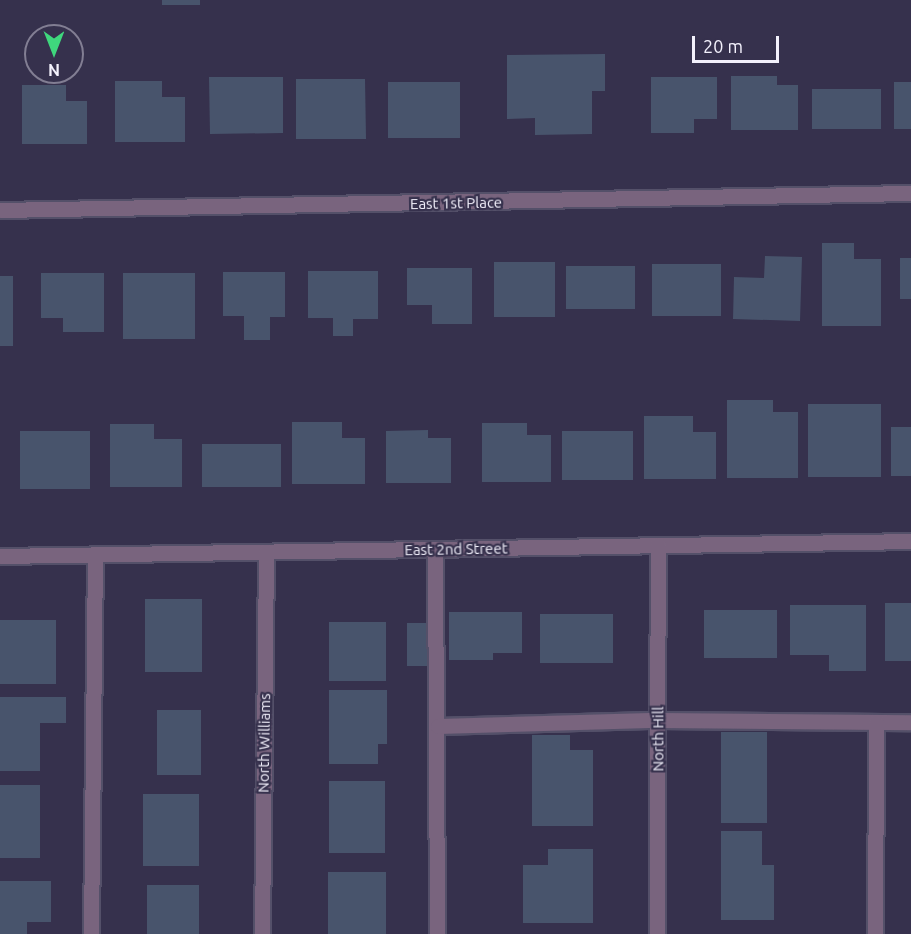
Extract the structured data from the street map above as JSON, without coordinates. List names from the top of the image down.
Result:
{
  "streets": {
    "street": [
      "East 1st Place",
      "East 2nd Street",
      "North Hill",
      "North Williams"
    ]
  },
  "crossings": [
    ["East 2nd Street", "North Hill"],
    ["East 2nd Street", "North Williams"]
  ],
  "scale_bar": "20 m",
  "north": "bottom"
}
